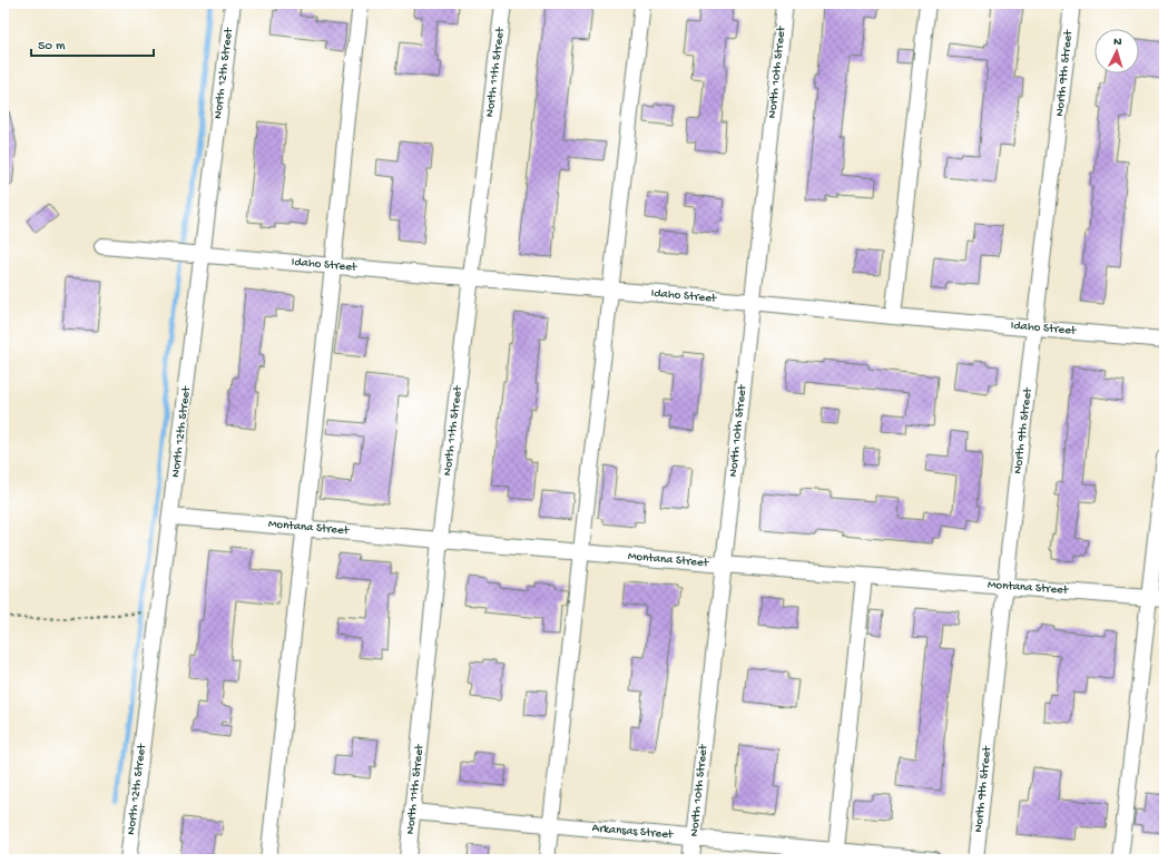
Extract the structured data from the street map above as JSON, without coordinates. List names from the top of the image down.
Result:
{
  "streets": {
    "street": [
      "North 11th Street",
      "North 10th Street",
      "North 12th Street",
      "North 9th Street",
      "Idaho Street",
      "Montana Street",
      "Arkansas Street"
    ]
  },
  "crossings": [
    ["North 11th Street", "Idaho Street"],
    ["North 11th Street", "Montana Street"],
    ["North 11th Street", "Arkansas Street"],
    ["North 10th Street", "Idaho Street"],
    ["North 10th Street", "Montana Street"],
    ["North 10th Street", "Arkansas Street"],
    ["North 12th Street", "Idaho Street"],
    ["North 12th Street", "Montana Street"],
    ["North 9th Street", "Idaho Street"],
    ["North 9th Street", "Montana Street"]
  ],
  "scale_bar": "50 m",
  "north": "top"
}
